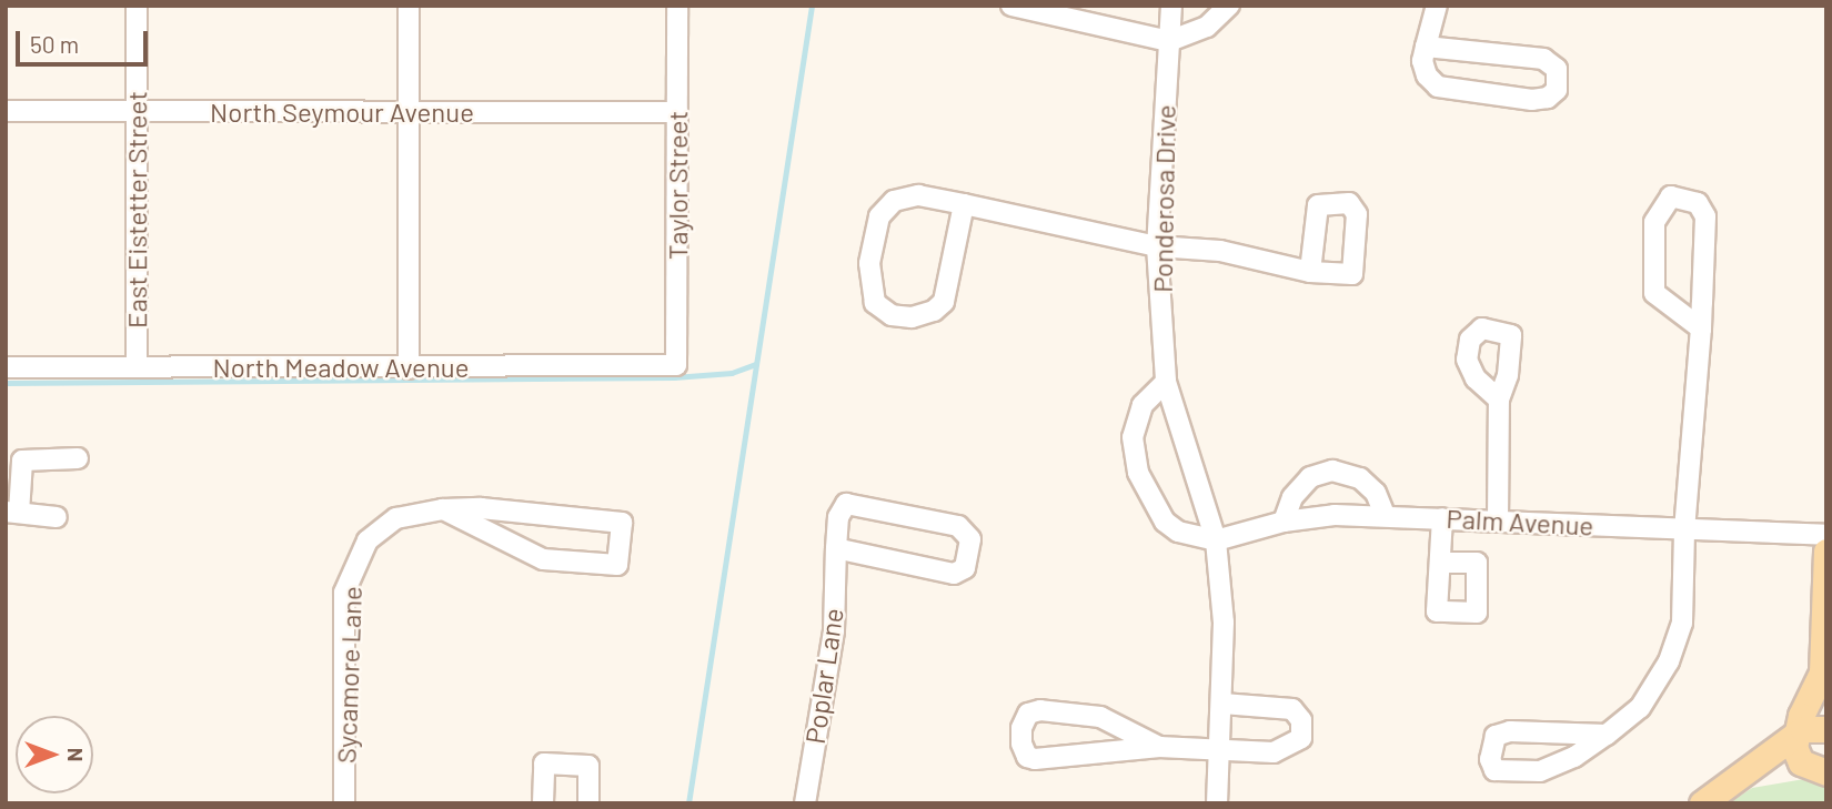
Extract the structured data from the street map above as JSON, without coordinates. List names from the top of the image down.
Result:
{
  "streets": {
    "street": [
      "North Seymour Avenue",
      "Taylor Street",
      "Ponderosa Drive",
      "East Eistetter Street",
      "North Meadow Avenue",
      "Palm Avenue",
      "Sycamore Lane",
      "Poplar Lane"
    ]
  },
  "crossings": [
    ["North Seymour Avenue", "Taylor Street"],
    ["North Seymour Avenue", "East Eistetter Street"],
    ["Taylor Street", "North Meadow Avenue"],
    ["Ponderosa Drive", "Palm Avenue"],
    ["East Eistetter Street", "North Meadow Avenue"]
  ],
  "scale_bar": "50 m",
  "north": "right"
}
